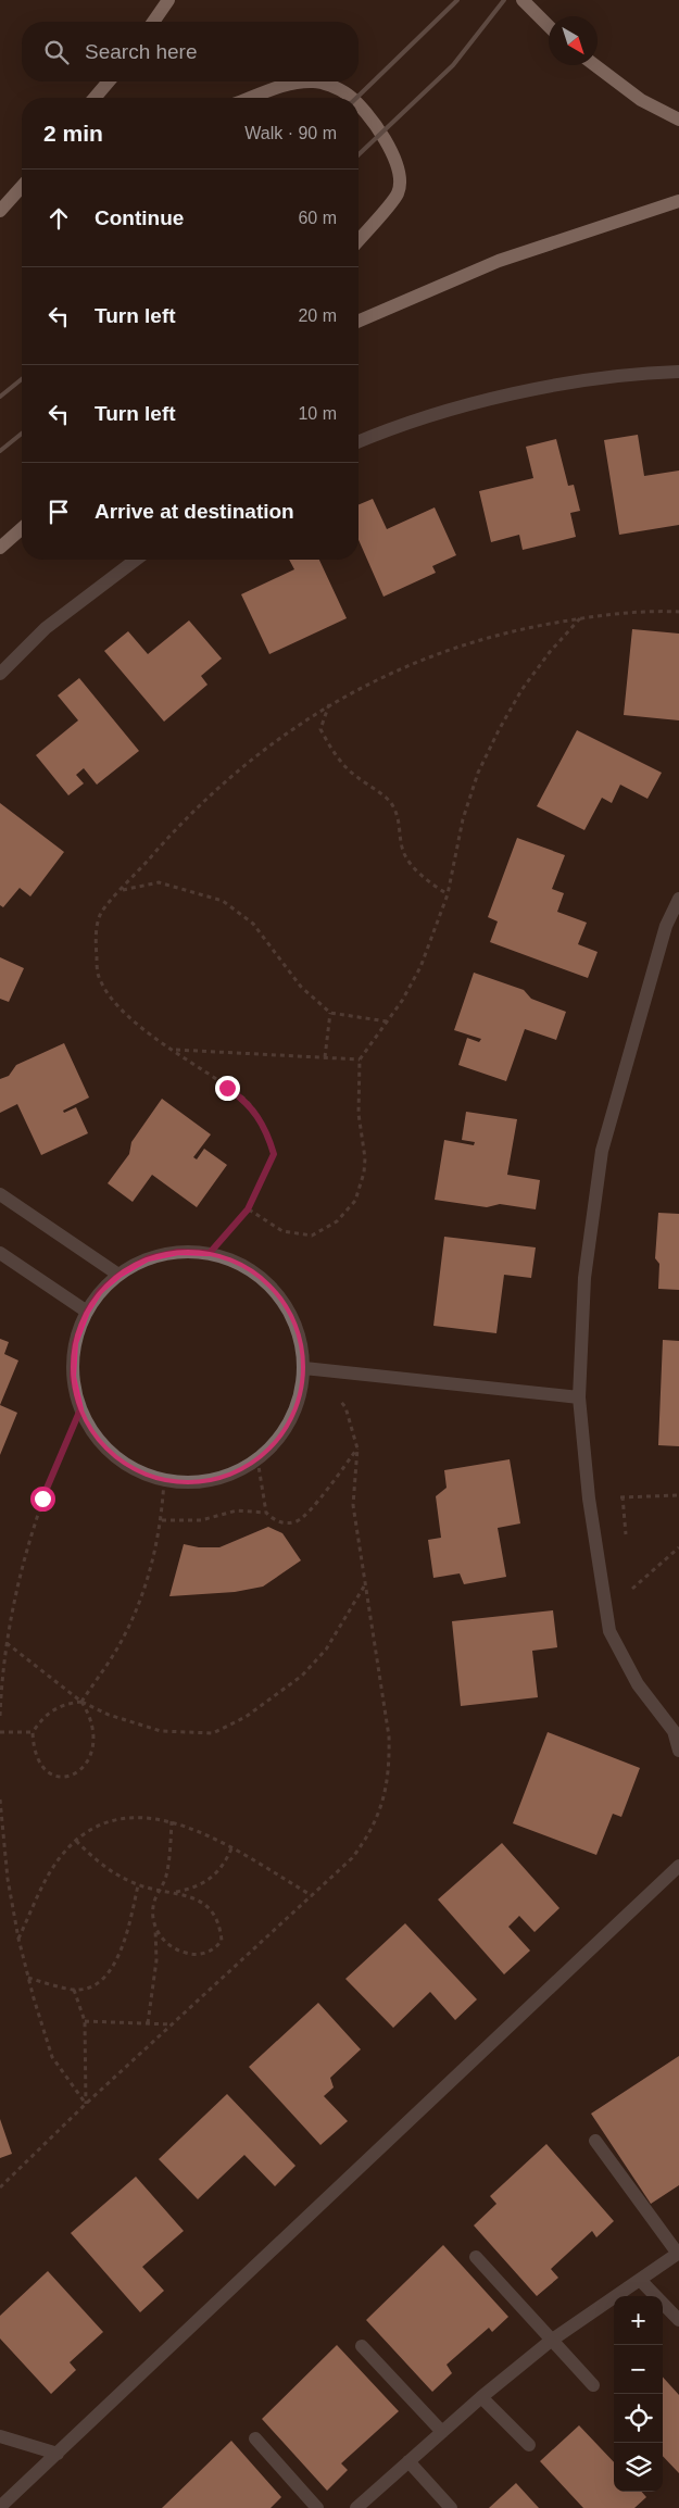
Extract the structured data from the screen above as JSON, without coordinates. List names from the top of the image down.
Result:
{
  "north": "bottom right",
  "page": {
    "search": "Search here",
    "heading": ["2 min", "Walk · 90 m"],
    "list": [
      ["Continue", "60 m"],
      ["Turn left", "20 m"],
      ["Turn left", "10 m"],
      "Arrive at destination"
    ],
    "map_buttons": ["+", "−"]
  }
}
